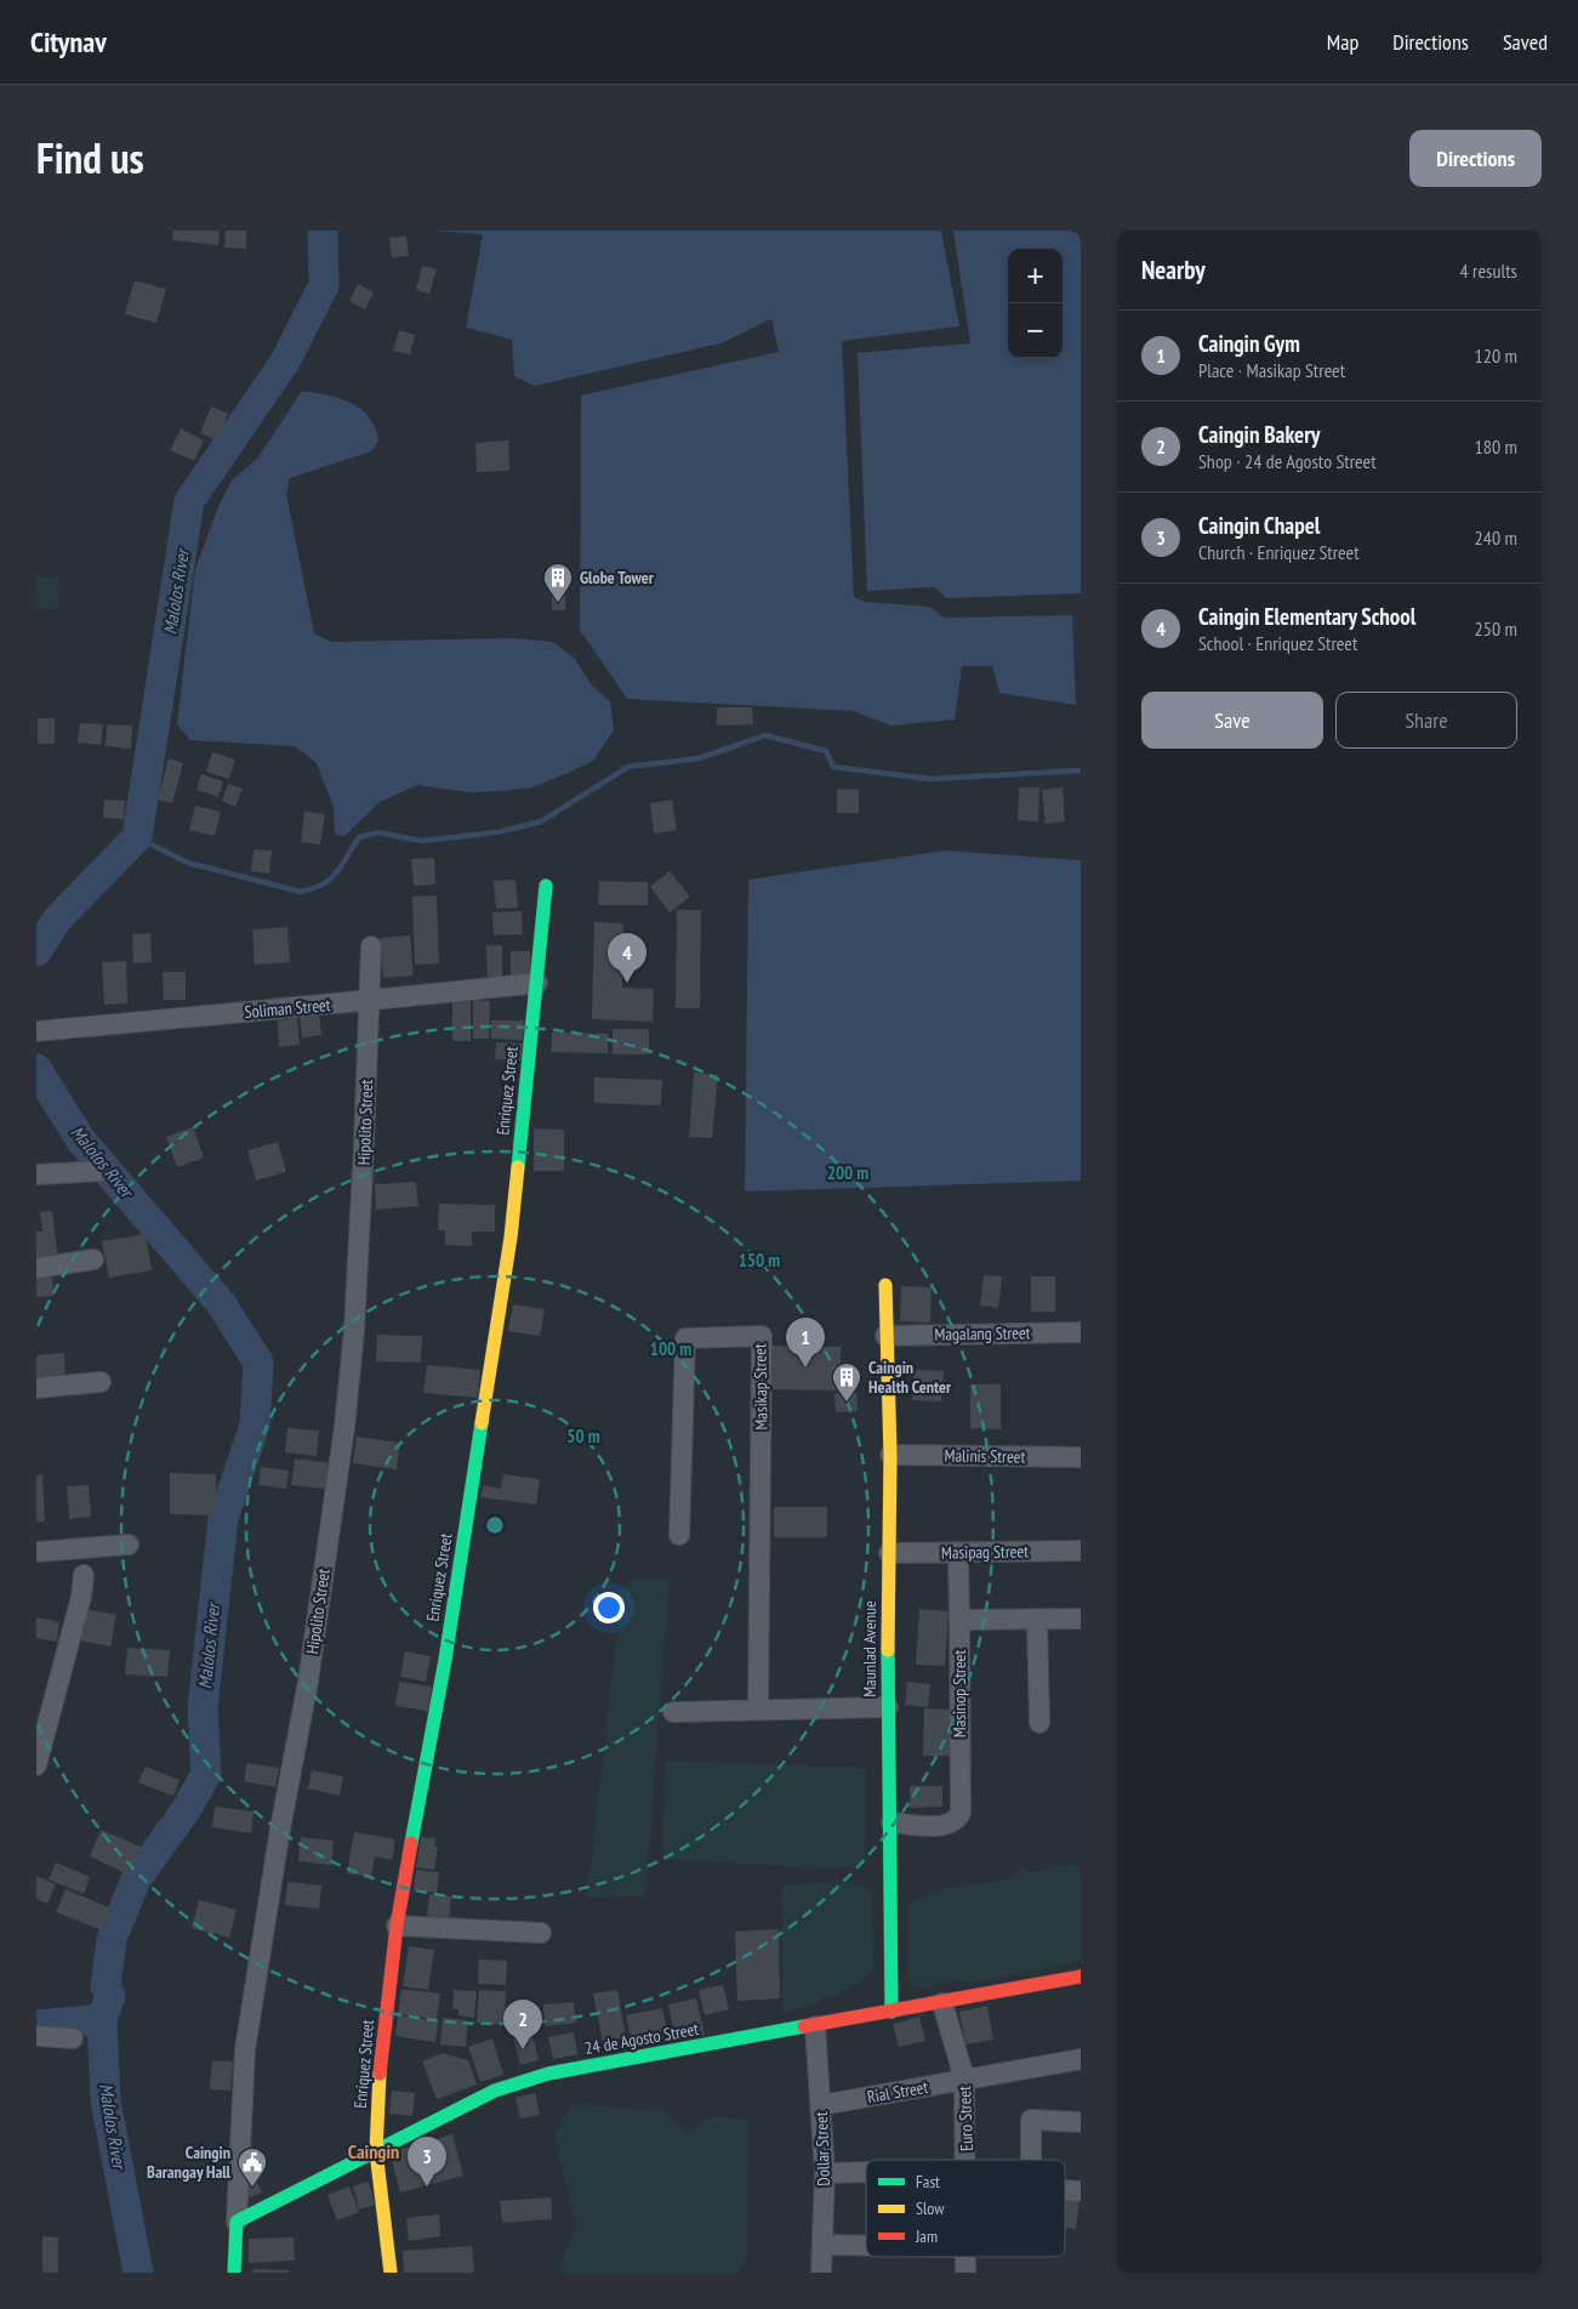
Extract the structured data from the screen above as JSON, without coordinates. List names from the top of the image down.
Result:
{
  "streets": {
    "street": [
      "Soliman Street",
      "Enriquez Street",
      "Hipolito Street",
      "Magalang Street",
      "Masikap Street",
      "Malinis Street",
      "Masipag Street",
      "Maunlad Avenue",
      "Masinop Street",
      "24 de Agosto Street",
      "Rial Street",
      "Euro Street",
      "Dollar Street"
    ]
  },
  "crossings": [
    ["Soliman Street", "Enriquez Street"],
    ["Soliman Street", "Hipolito Street"],
    ["Enriquez Street", "24 de Agosto Street"],
    ["Hipolito Street", "24 de Agosto Street"],
    ["Magalang Street", "Maunlad Avenue"],
    ["Malinis Street", "Maunlad Avenue"],
    ["Masipag Street", "Maunlad Avenue"],
    ["Masipag Street", "Masinop Street"],
    ["Maunlad Avenue", "Masinop Street"],
    ["Maunlad Avenue", "24 de Agosto Street"],
    ["24 de Agosto Street", "Euro Street"],
    ["24 de Agosto Street", "Dollar Street"],
    ["Rial Street", "Euro Street"],
    ["Rial Street", "Dollar Street"]
  ],
  "districts": ["Caingin"],
  "water": ["Malolos River"],
  "places": {
    "building": ["Globe Tower", "Caingin Health Center"],
    "public building": ["Caingin Barangay Hall"]
  },
  "legend": ["Fast", "Slow", "Jam"],
  "page": {
    "header": "Citynav",
    "nav": ["Map", "Directions", "Saved"],
    "title": "Find us",
    "buttons": [
      "Directions",
      ["Save", "Share"]
    ],
    "heading": ["Nearby", "4 results"],
    "map_buttons": ["+", "−"],
    "list": [
      {
        "mark": "1",
        "name": "Caingin Gym",
        "note": "Place · Masikap Street",
        "value": "120 m"
      },
      {
        "mark": "2",
        "name": "Caingin Bakery",
        "note": "Shop · 24 de Agosto Street",
        "value": "180 m"
      },
      {
        "mark": "3",
        "name": "Caingin Chapel",
        "note": "Church · Enriquez Street",
        "value": "240 m"
      },
      {
        "mark": "4",
        "name": "Caingin Elementary School",
        "note": "School · Enriquez Street",
        "value": "250 m"
      }
    ],
    "pins": [
      "4",
      "1",
      "2",
      "3"
    ]
  },
  "rings": [
    "200 m",
    "150 m",
    "100 m",
    "50 m"
  ]
}
